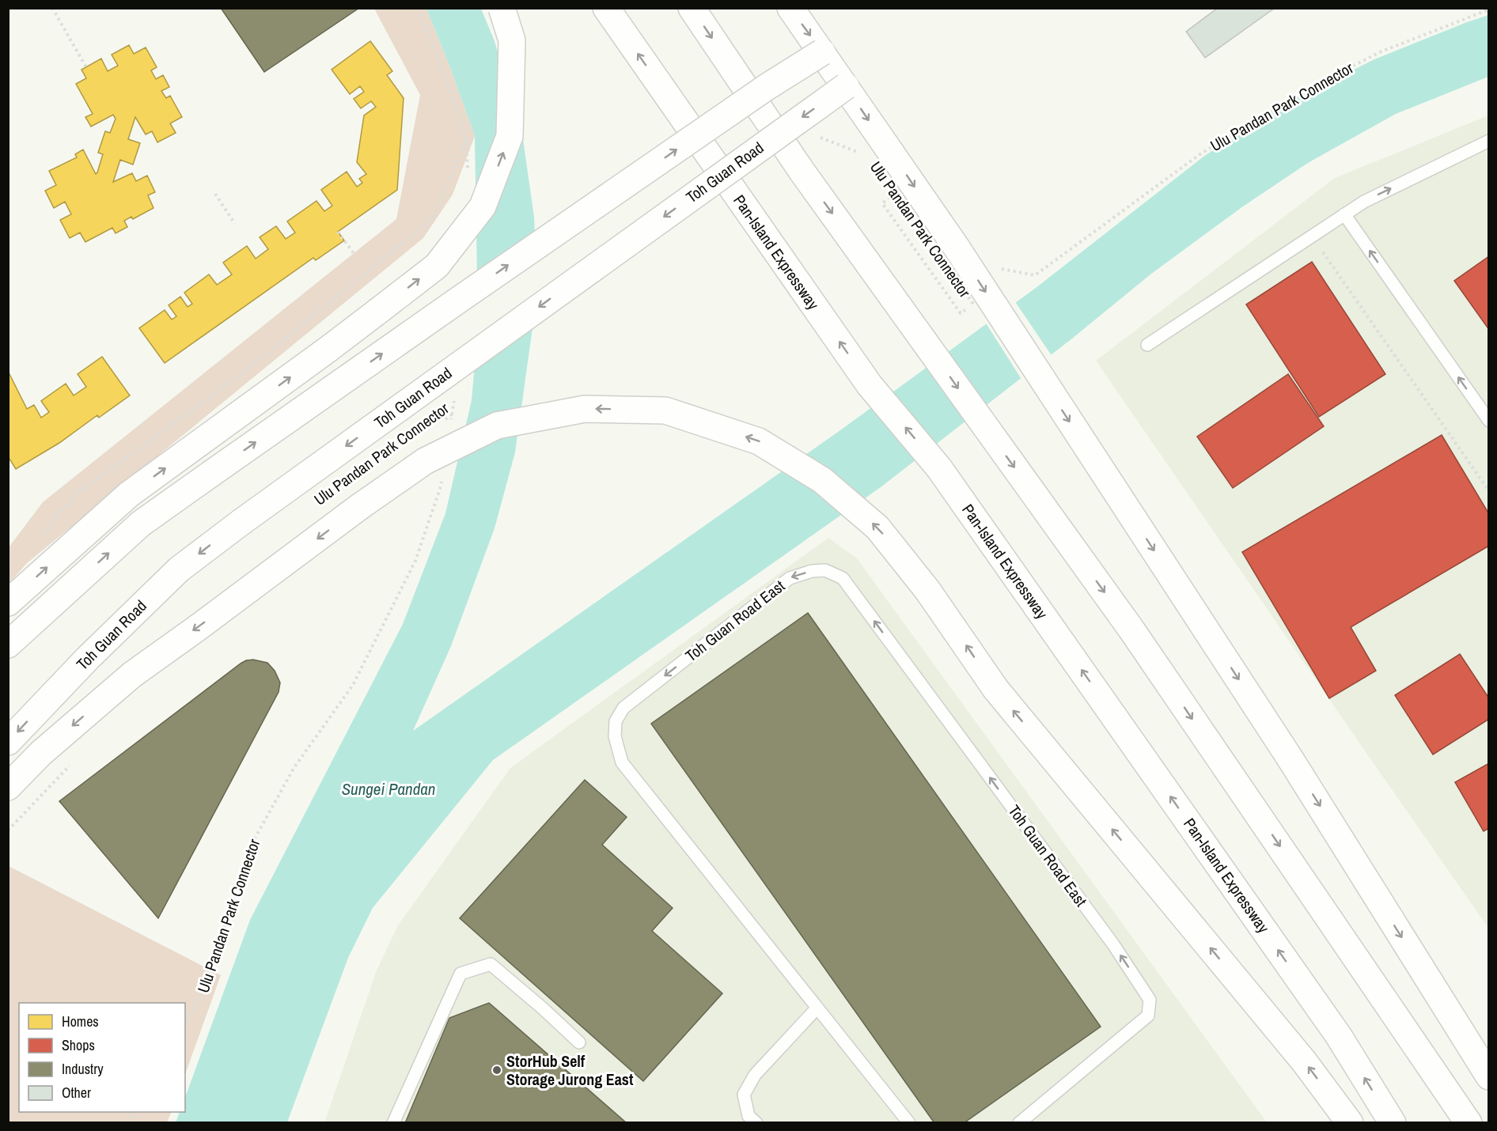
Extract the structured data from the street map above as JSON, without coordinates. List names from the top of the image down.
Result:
{
  "streets": {
    "main road": ["Toh Guan Road", "Pan-Island Expressway"],
    "lane": ["Toh Guan Road East"],
    "path": ["Ulu Pandan Park Connector"]
  },
  "water": ["Sungei Pandan"],
  "places": ["StorHub Self Storage Jurong East"],
  "legend": [
    "Homes",
    "Shops",
    "Industry",
    "Other"
  ]
}
